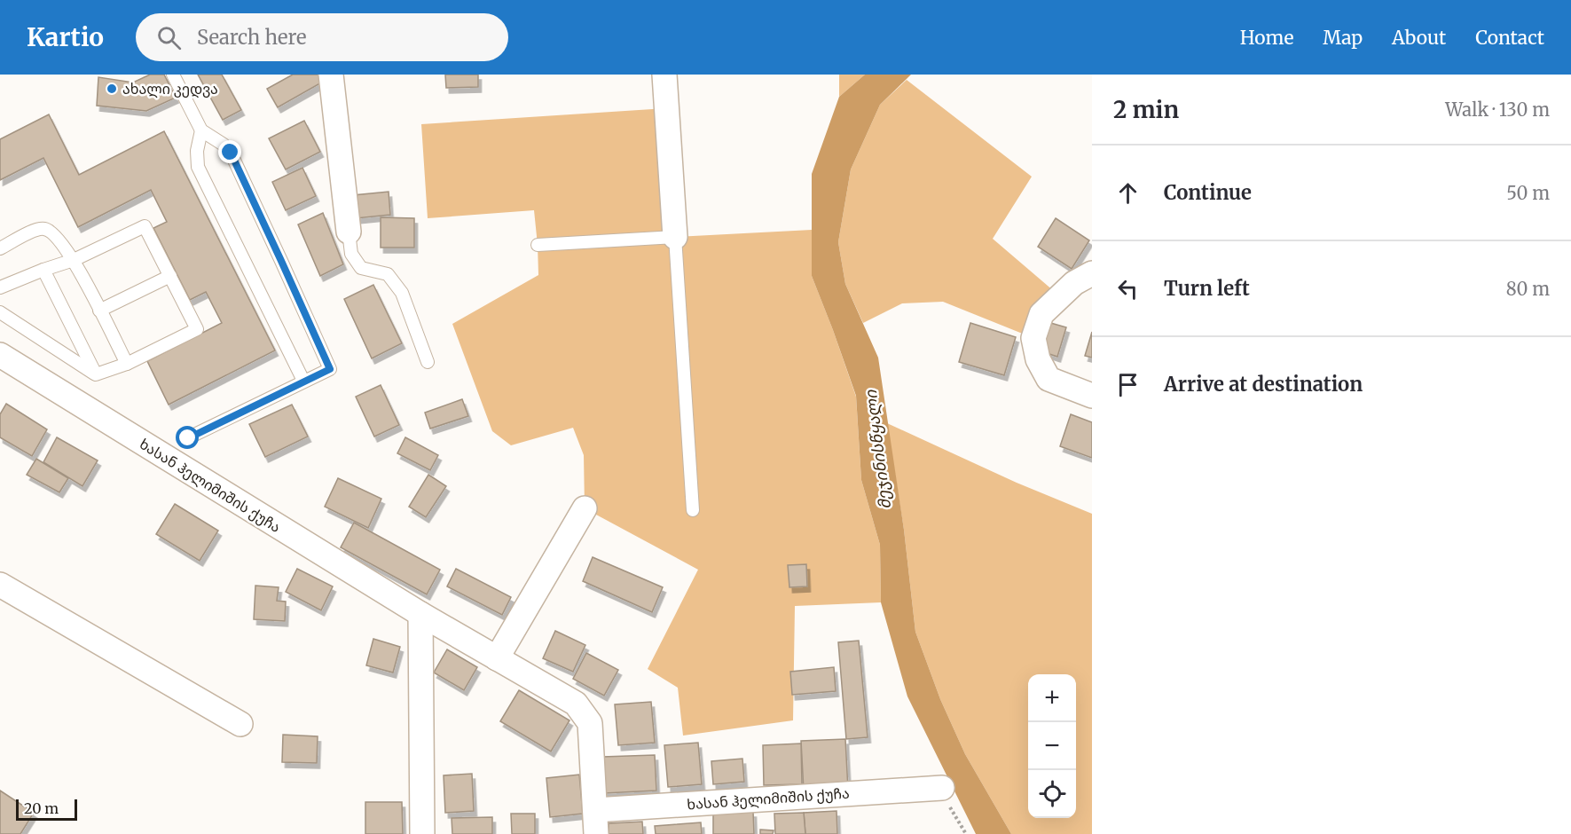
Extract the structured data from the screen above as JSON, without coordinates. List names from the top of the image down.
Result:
{
  "streets": {
    "street": ["ხასან ჰელიმიშის ქუჩა"]
  },
  "water": ["მეჯინისწყალი"],
  "places": ["ახალი კედვა"],
  "scale_bar": "20 m",
  "page": {
    "header": "Kartio",
    "search": "Search here",
    "nav": [
      "Home",
      "Map",
      "About",
      "Contact"
    ],
    "heading": ["2 min", "Walk · 130 m"],
    "list": [
      ["Continue", "50 m"],
      ["Turn left", "80 m"],
      "Arrive at destination"
    ],
    "map_buttons": ["+", "−"],
    "scale": "20 m"
  }
}
